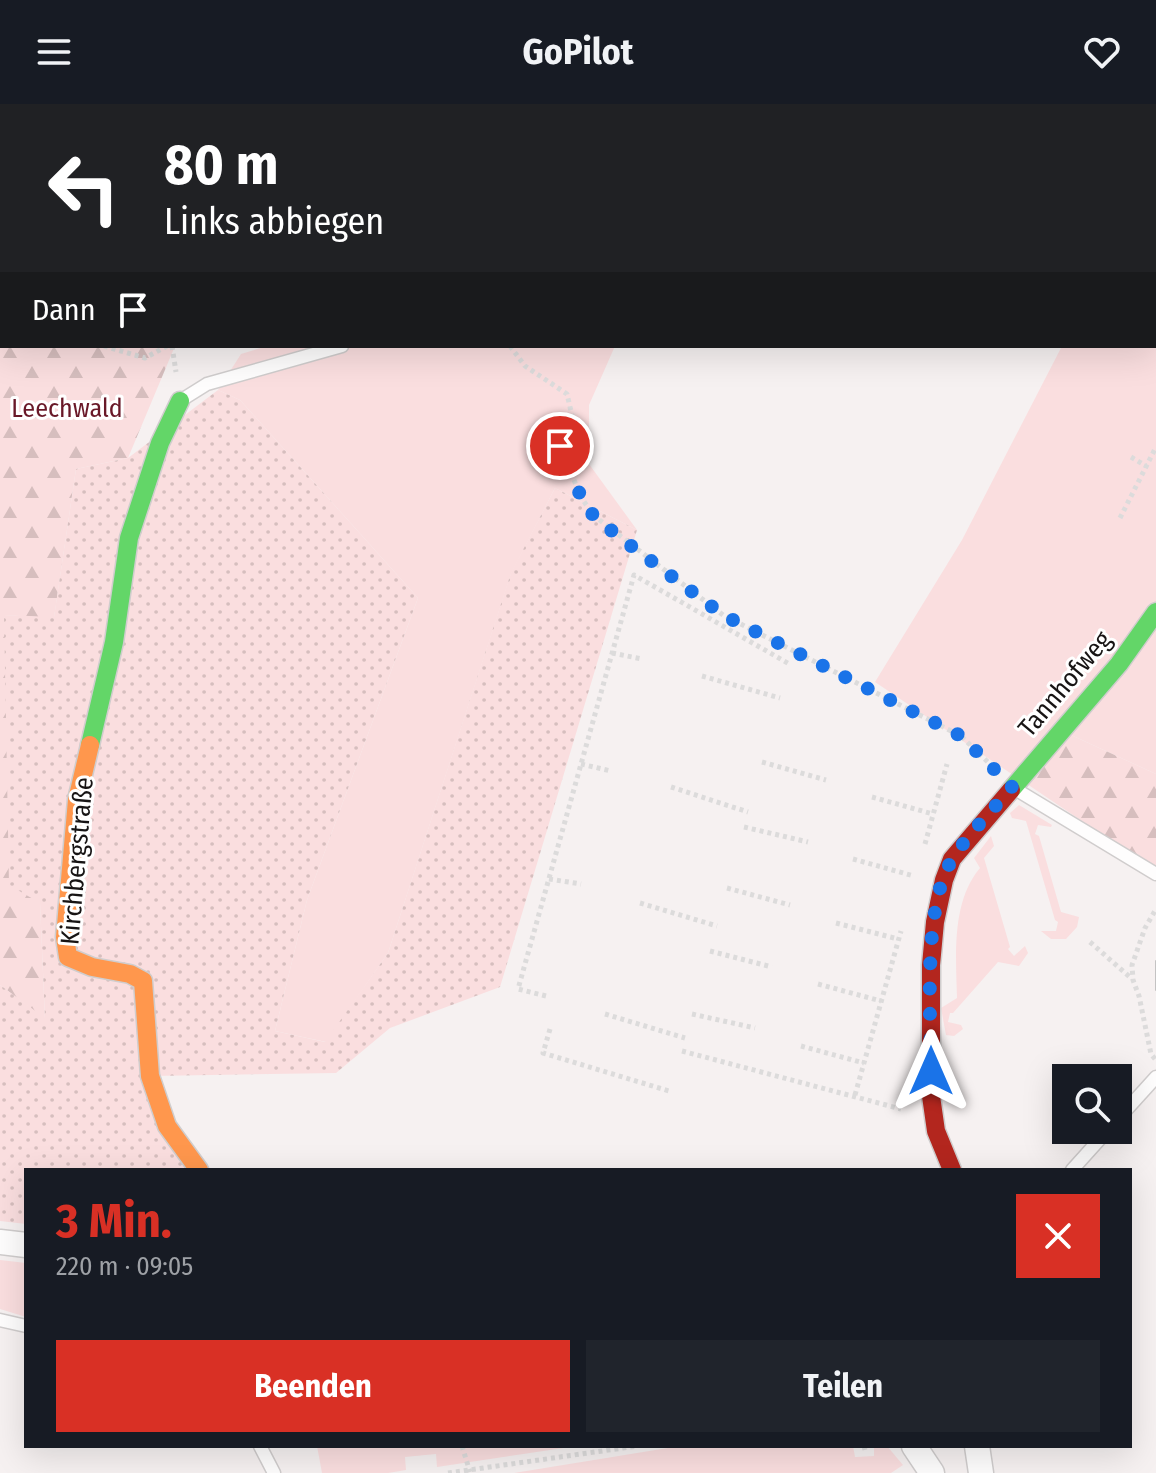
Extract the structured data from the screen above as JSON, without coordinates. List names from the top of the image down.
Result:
{
  "streets": {
    "street": ["Tannhofweg", "Kirchbergstraße"]
  },
  "parks": ["Leechwald"],
  "page": {
    "header": "GoPilot",
    "turn": ["80 m", "Links abbiegen"],
    "then": "Dann",
    "heading": ["3 Min.", "220 m · 09:05"],
    "buttons": ["Beenden", "Teilen"]
  }
}
